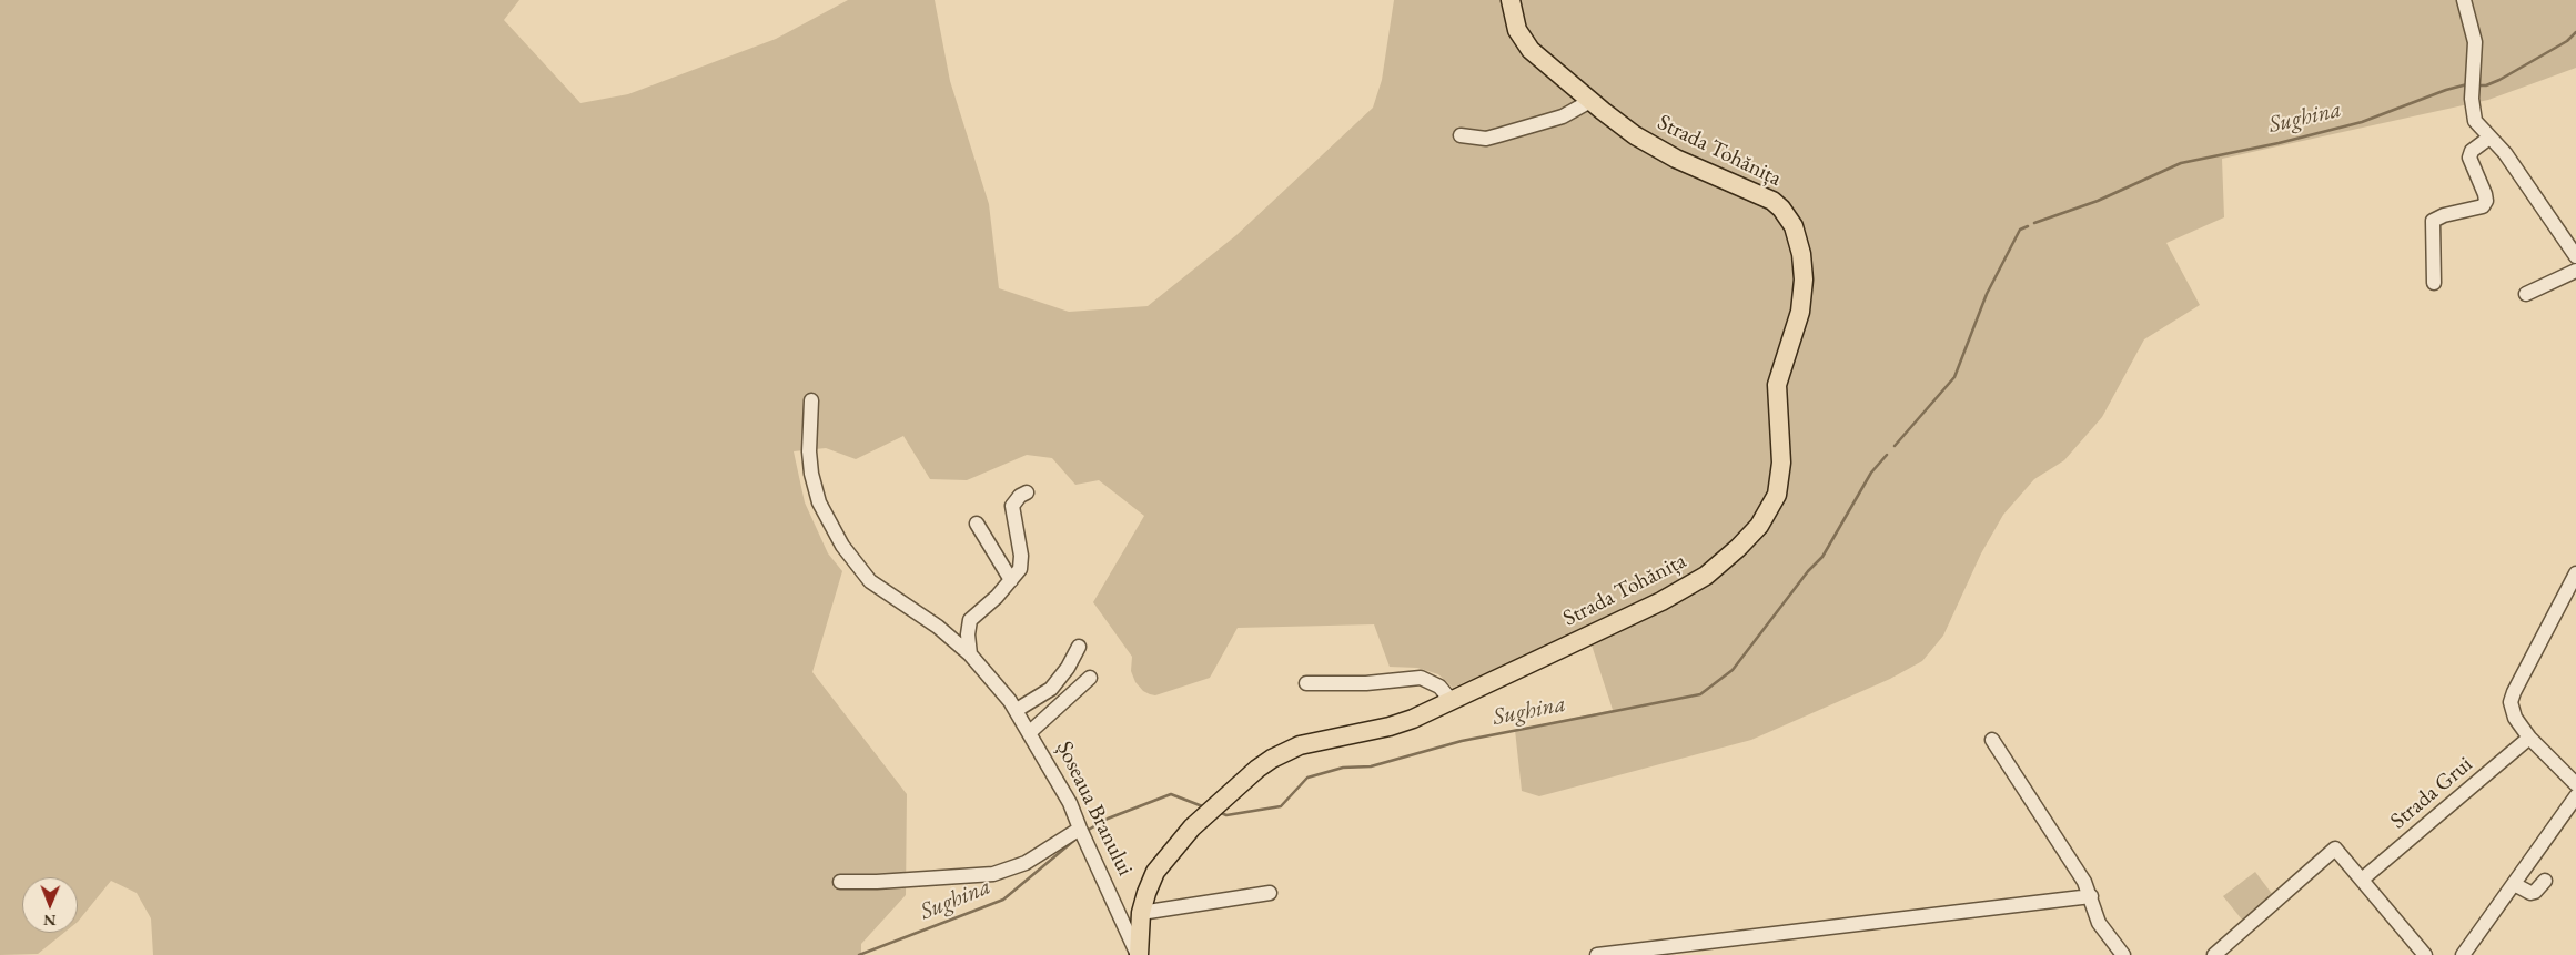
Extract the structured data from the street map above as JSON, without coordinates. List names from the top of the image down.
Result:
{
  "streets": {
    "main road": ["Strada Tohănița", "Șoseaua Branului"],
    "street": ["Strada Grui"]
  },
  "crossings": [
    ["Strada Tohănița", "Șoseaua Branului"]
  ],
  "water": ["Sughina"],
  "north": "bottom"
}
